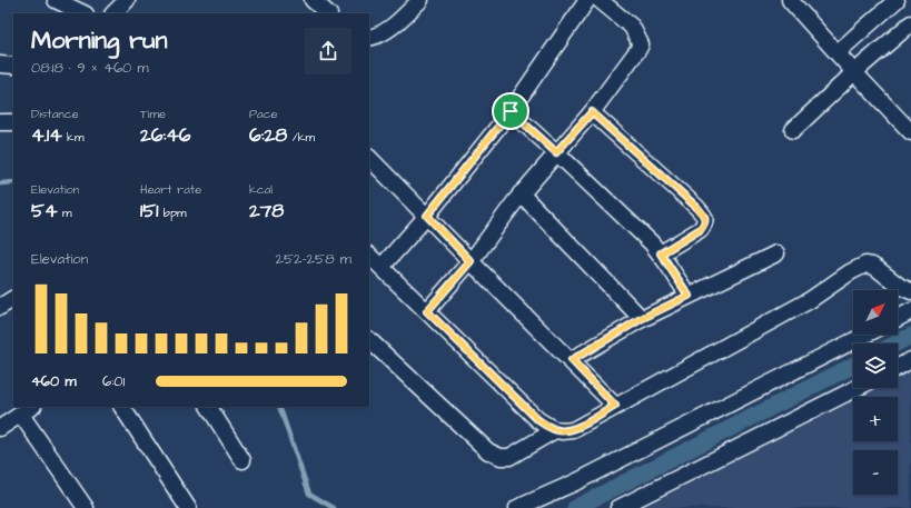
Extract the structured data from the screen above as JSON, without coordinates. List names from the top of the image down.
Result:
{
  "north": "top right",
  "page": {
    "heading": ["Morning run", "08:18 · 9 × 460 m"],
    "stats": [
      ["Distance", "4.14 km"],
      ["Time", "26:46"],
      ["Pace", "6:28 /km"],
      ["Elevation", "54 m"],
      ["Heart rate", "151 bpm"],
      ["kcal", "278"]
    ],
    "chart": ["Elevation", "252–258 m"],
    "map_buttons": ["+", "−"],
    "list": [
      {
        "name": "460 m",
        "note": "6:01"
      }
    ]
  }
}
